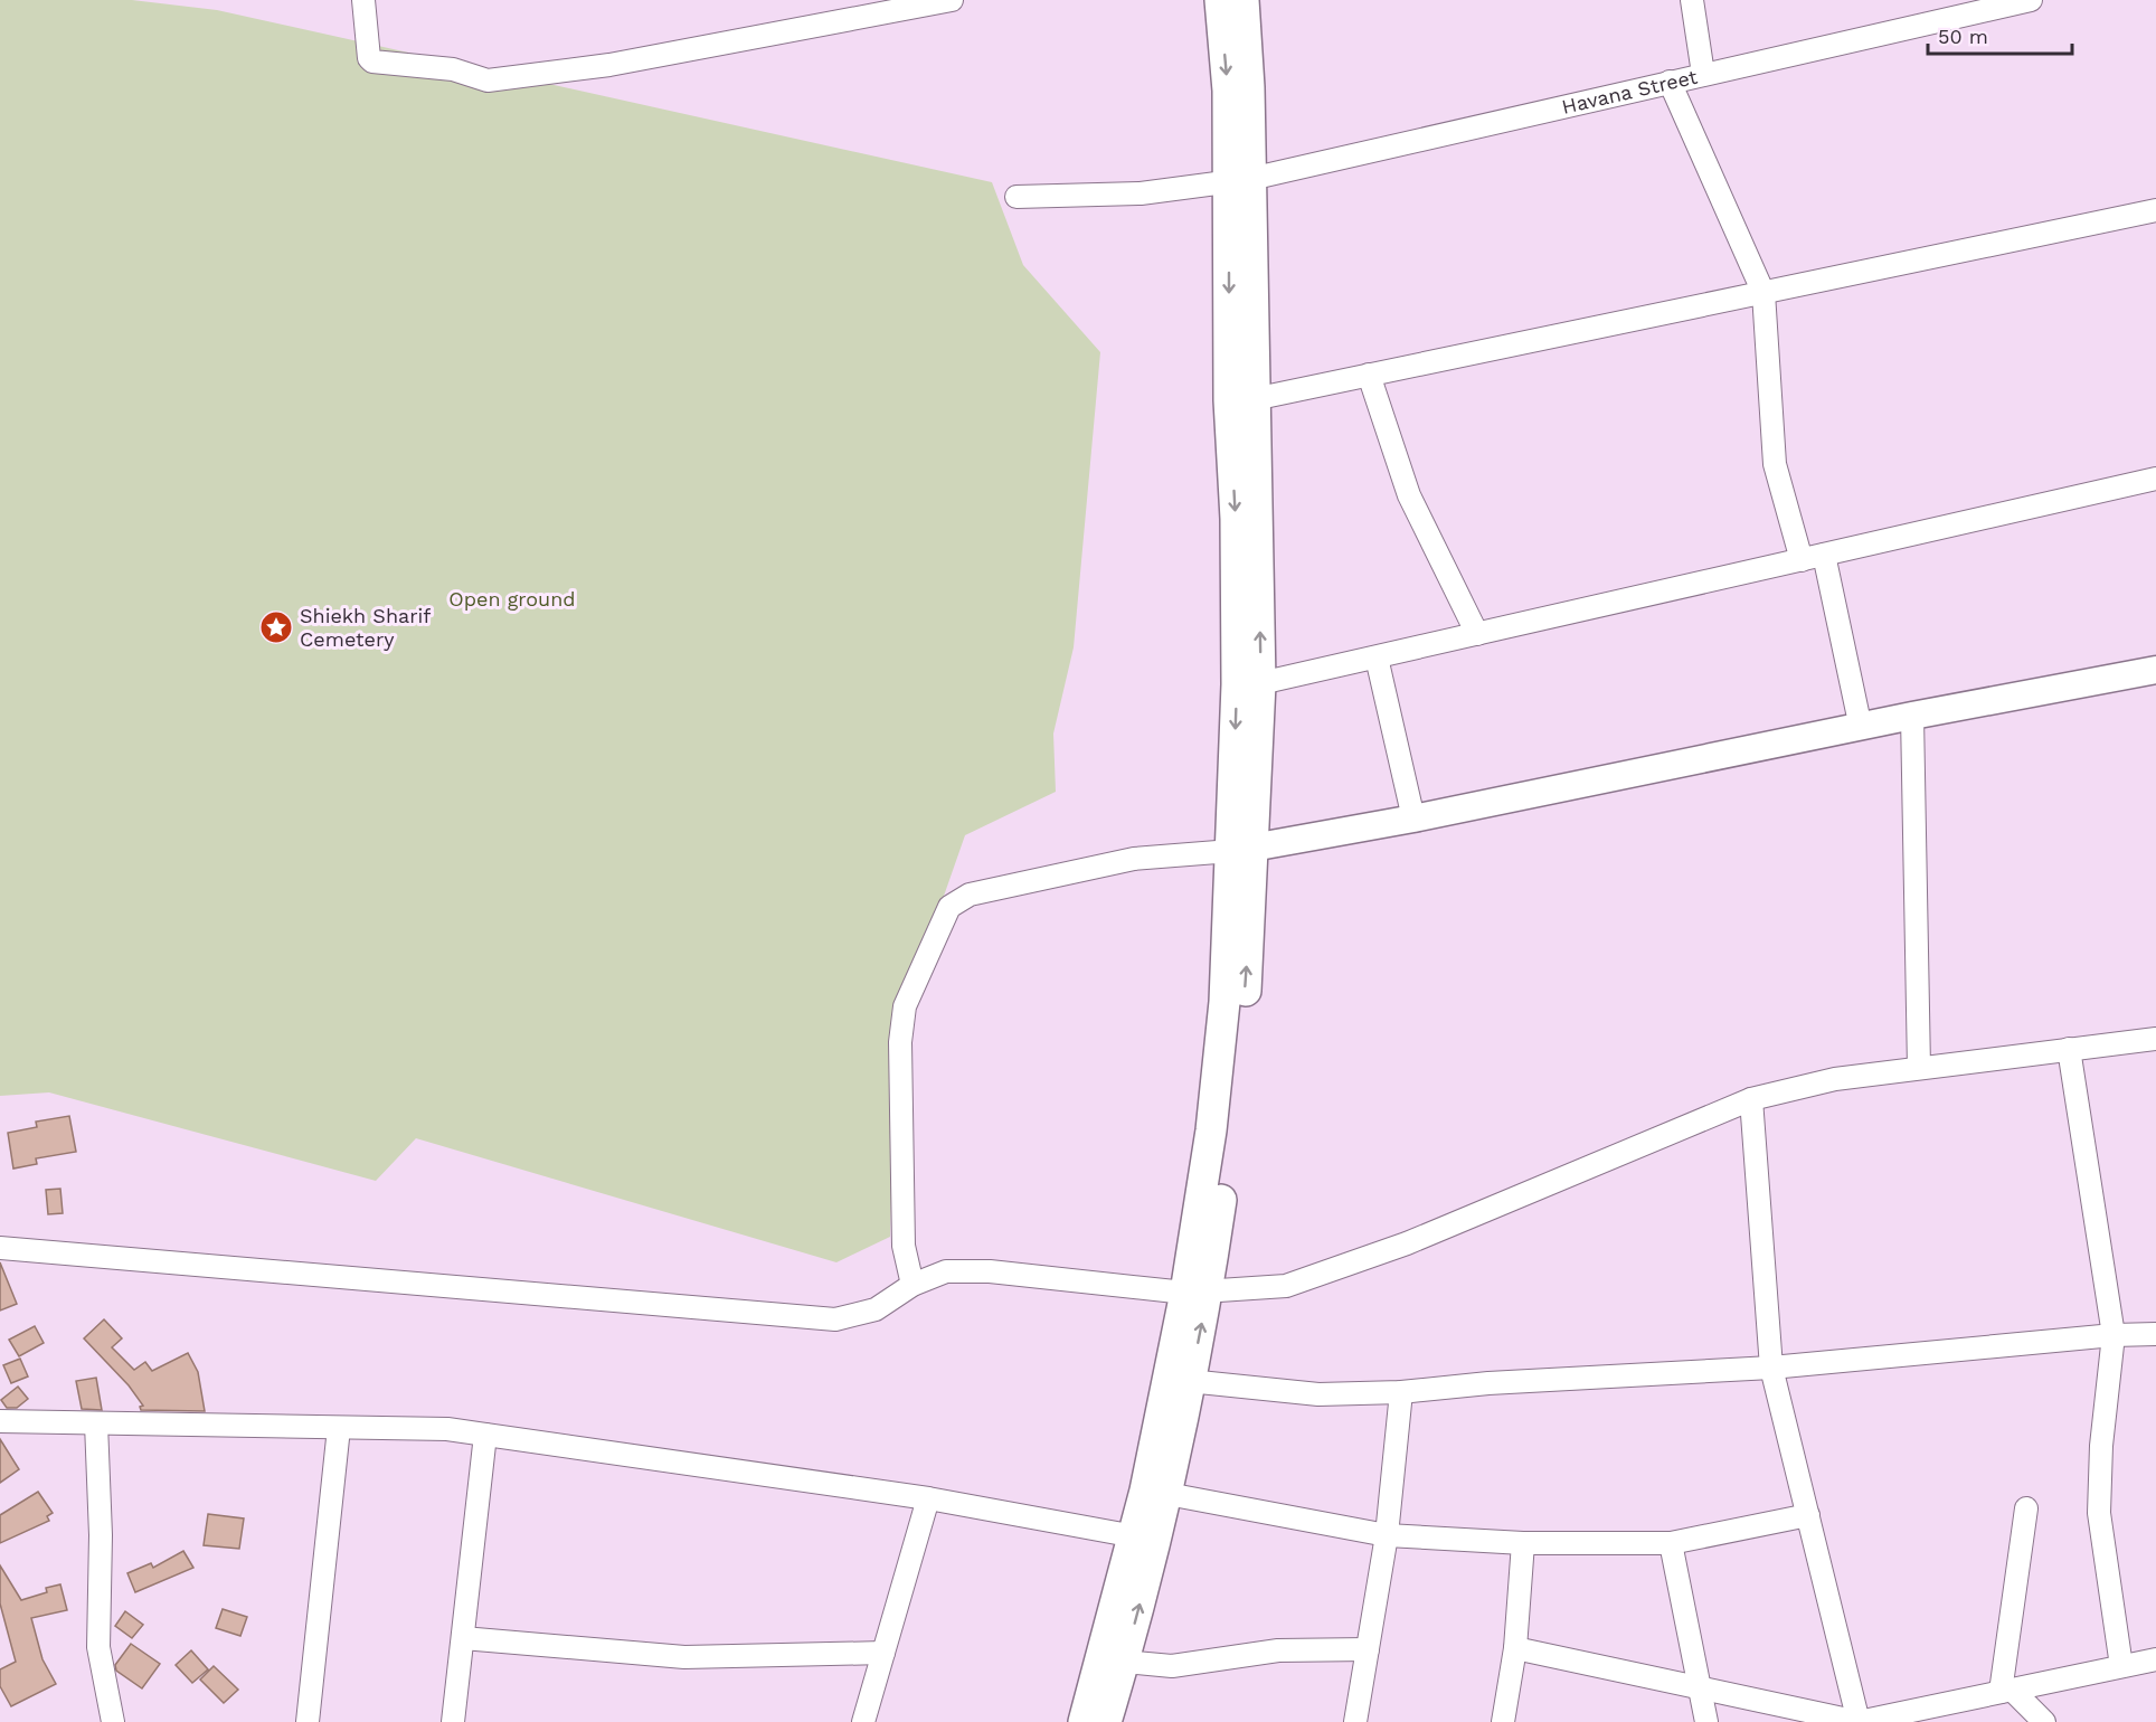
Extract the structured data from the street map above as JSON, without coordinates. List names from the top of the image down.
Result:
{
  "streets": {
    "street": ["Havana Street"]
  },
  "parks": ["Open ground"],
  "places": {
    "place": ["Shiekh Sharif Cemetery"]
  },
  "scale_bar": "50 m"
}
